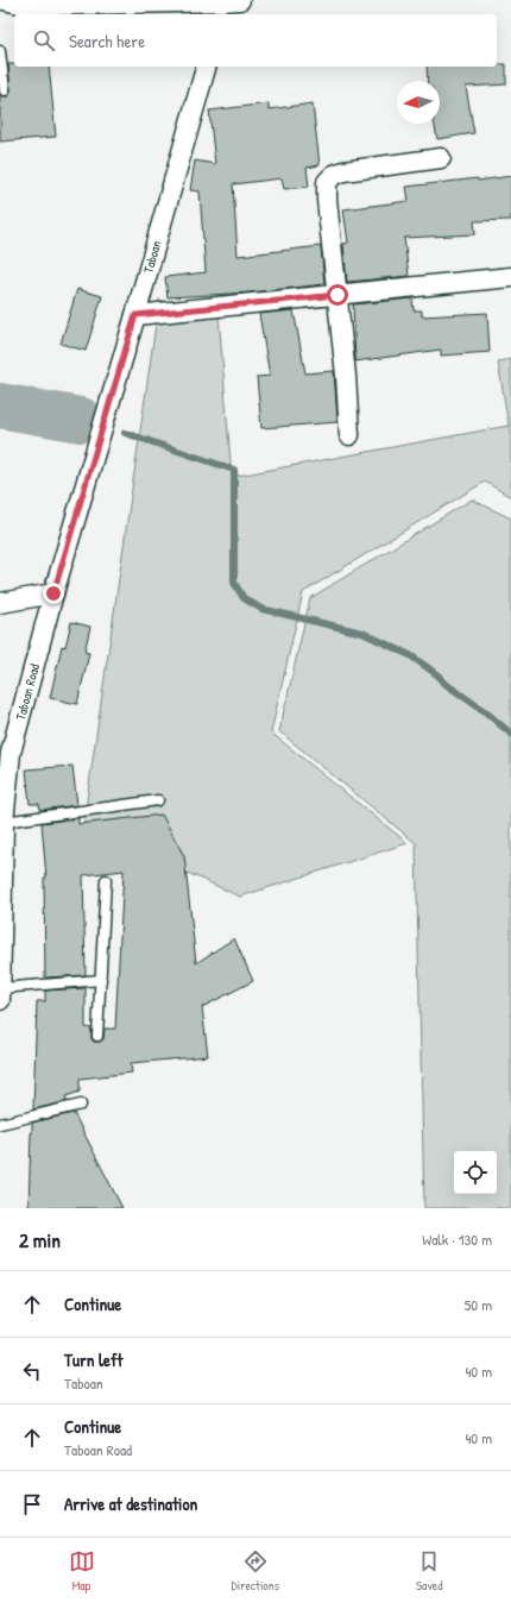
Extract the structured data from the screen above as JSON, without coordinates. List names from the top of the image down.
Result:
{
  "streets": {
    "street": ["Taboan", "Taboan Road"]
  },
  "crossings": [
    ["Taboan", "Taboan Road"]
  ],
  "north": "left",
  "page": {
    "search": "Search here",
    "heading": ["2 min", "Walk · 130 m"],
    "list": [
      ["Continue", "50 m"],
      ["Turn left", "Taboan", "40 m"],
      ["Continue", "Taboan Road", "40 m"],
      "Arrive at destination"
    ],
    "nav": ["Map", "Directions", "Saved"]
  }
}
